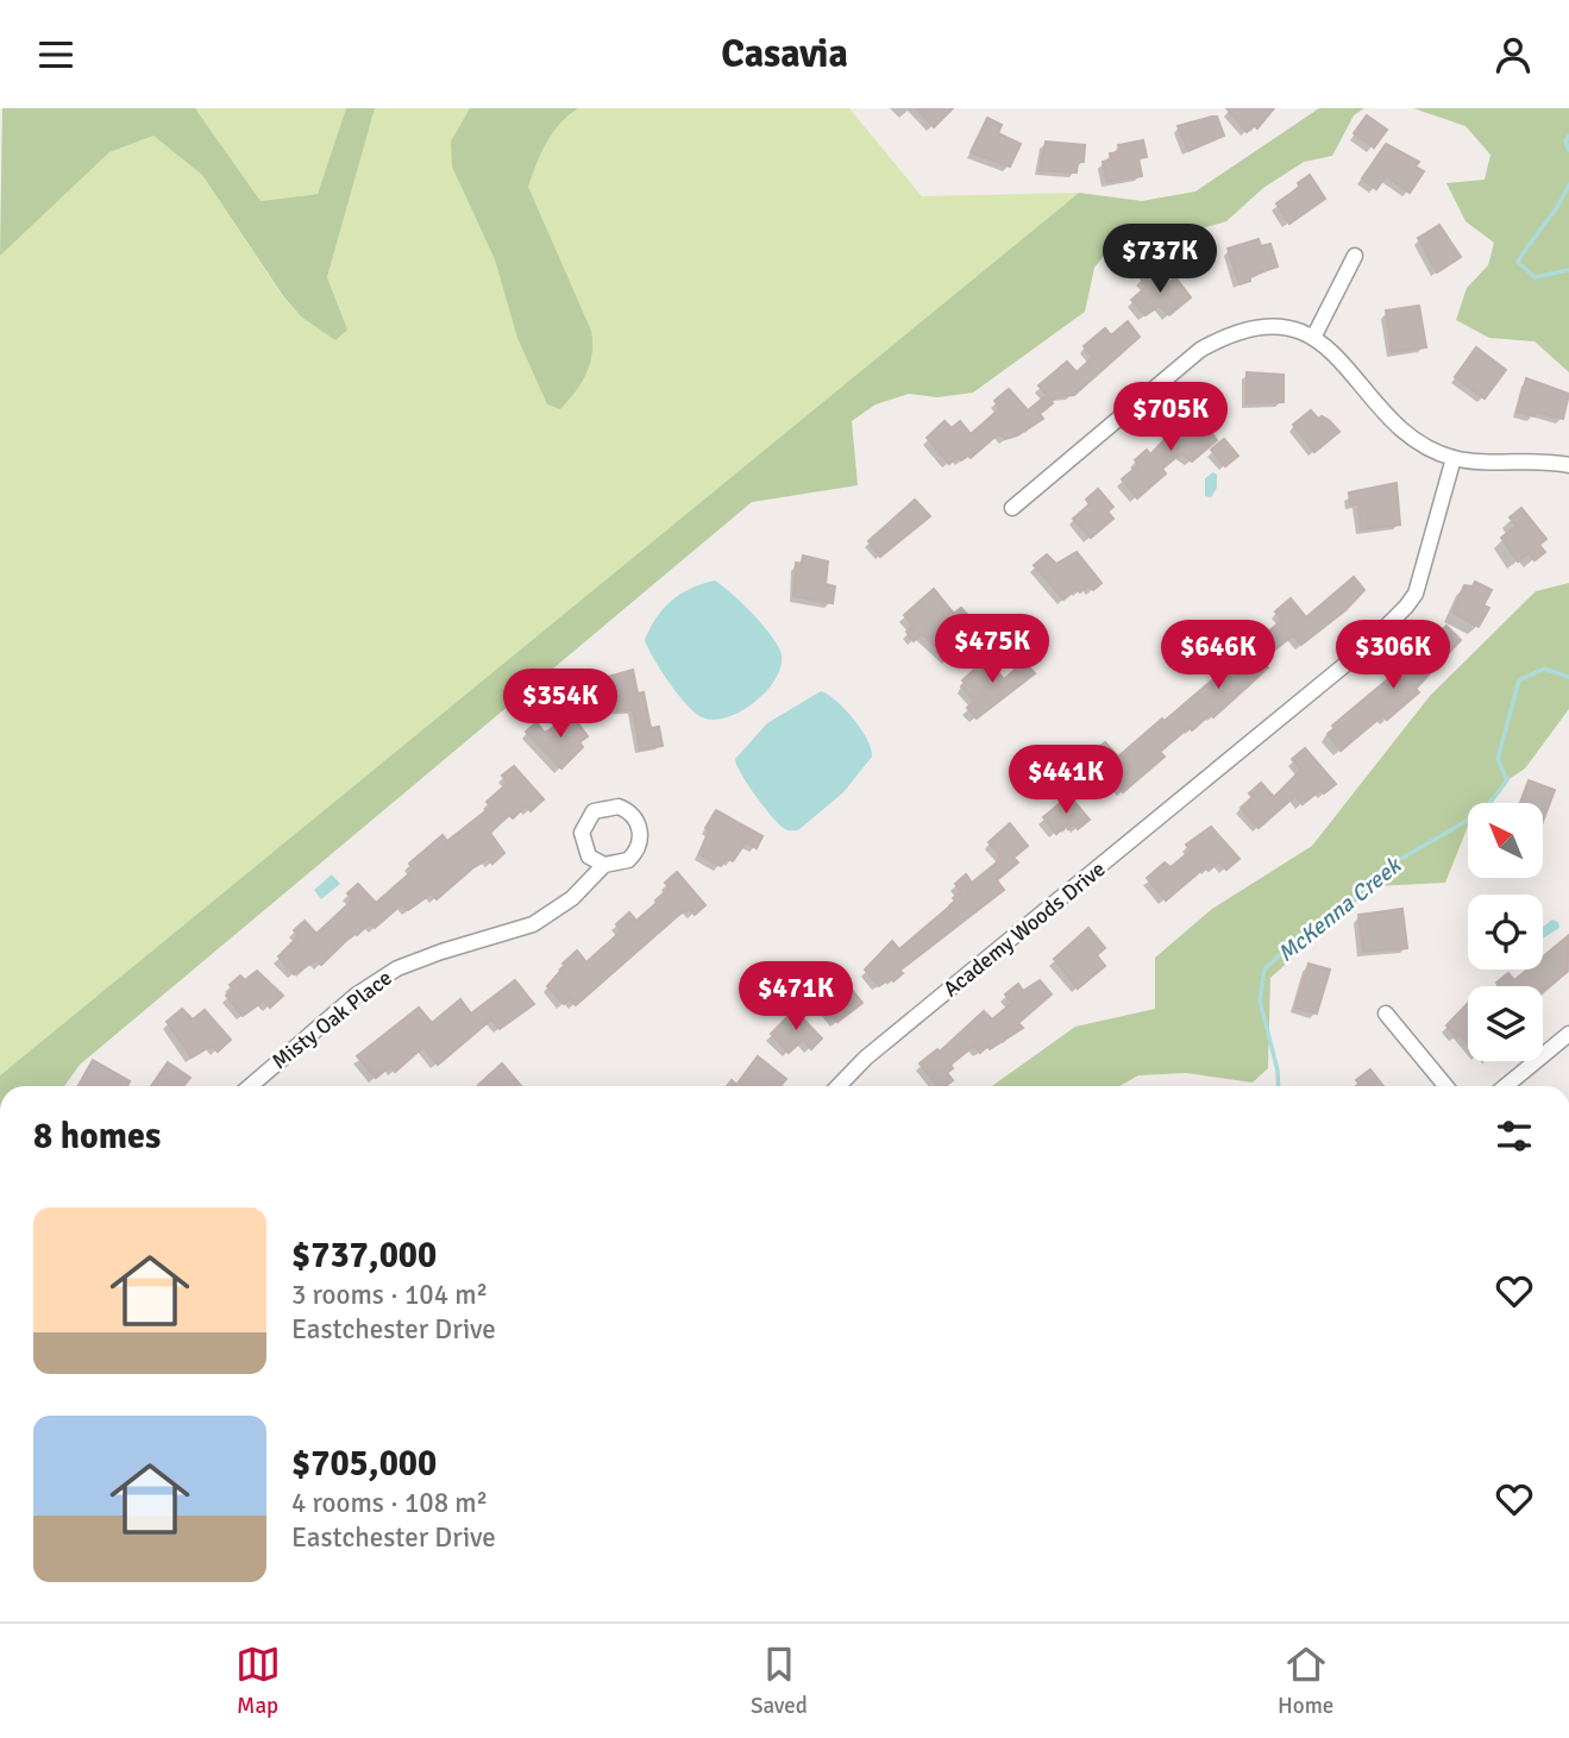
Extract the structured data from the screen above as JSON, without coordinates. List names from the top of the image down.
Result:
{
  "streets": {
    "street": ["Academy Woods Drive", "Misty Oak Place"]
  },
  "water": ["McKenna Creek"],
  "north": "top left",
  "page": {
    "header": "Casavia",
    "price": [
      "$737K",
      "$705K",
      "$475K",
      "$646K",
      "$306K",
      "$354K",
      "$441K",
      "$471K"
    ],
    "heading": "8 homes",
    "list": [
      {
        "name": "$737,000",
        "note": "3 rooms · 104 m² · Eastchester Drive"
      },
      {
        "name": "$705,000",
        "note": "4 rooms · 108 m² · Eastchester Drive"
      }
    ],
    "tabs": ["Map", "Saved", "Home"]
  }
}
